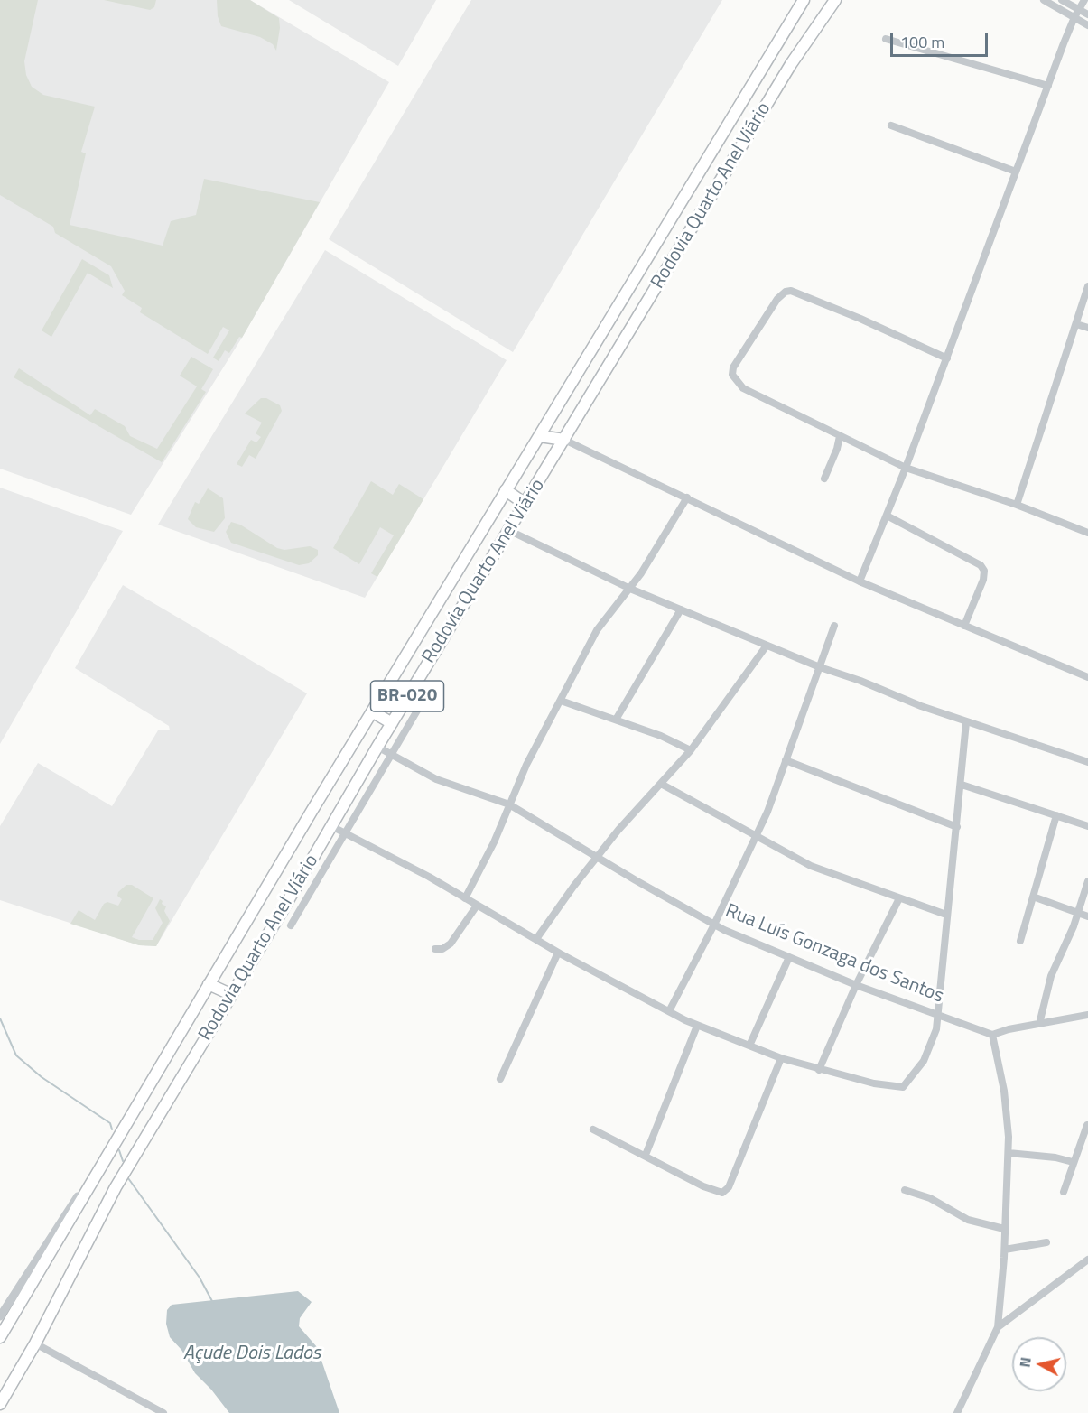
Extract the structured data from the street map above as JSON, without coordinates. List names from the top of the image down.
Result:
{
  "streets": {
    "highway": ["Rodovia Quarto Anel Viário", "BR-020"],
    "street": ["Rua Luís Gonzaga dos Santos"]
  },
  "crossings": [
    ["Rodovia Quarto Anel Viário", "Rua Luís Gonzaga dos Santos"]
  ],
  "water": ["Açude Dois Lados"],
  "scale_bar": "100 m",
  "north": "left"
}
